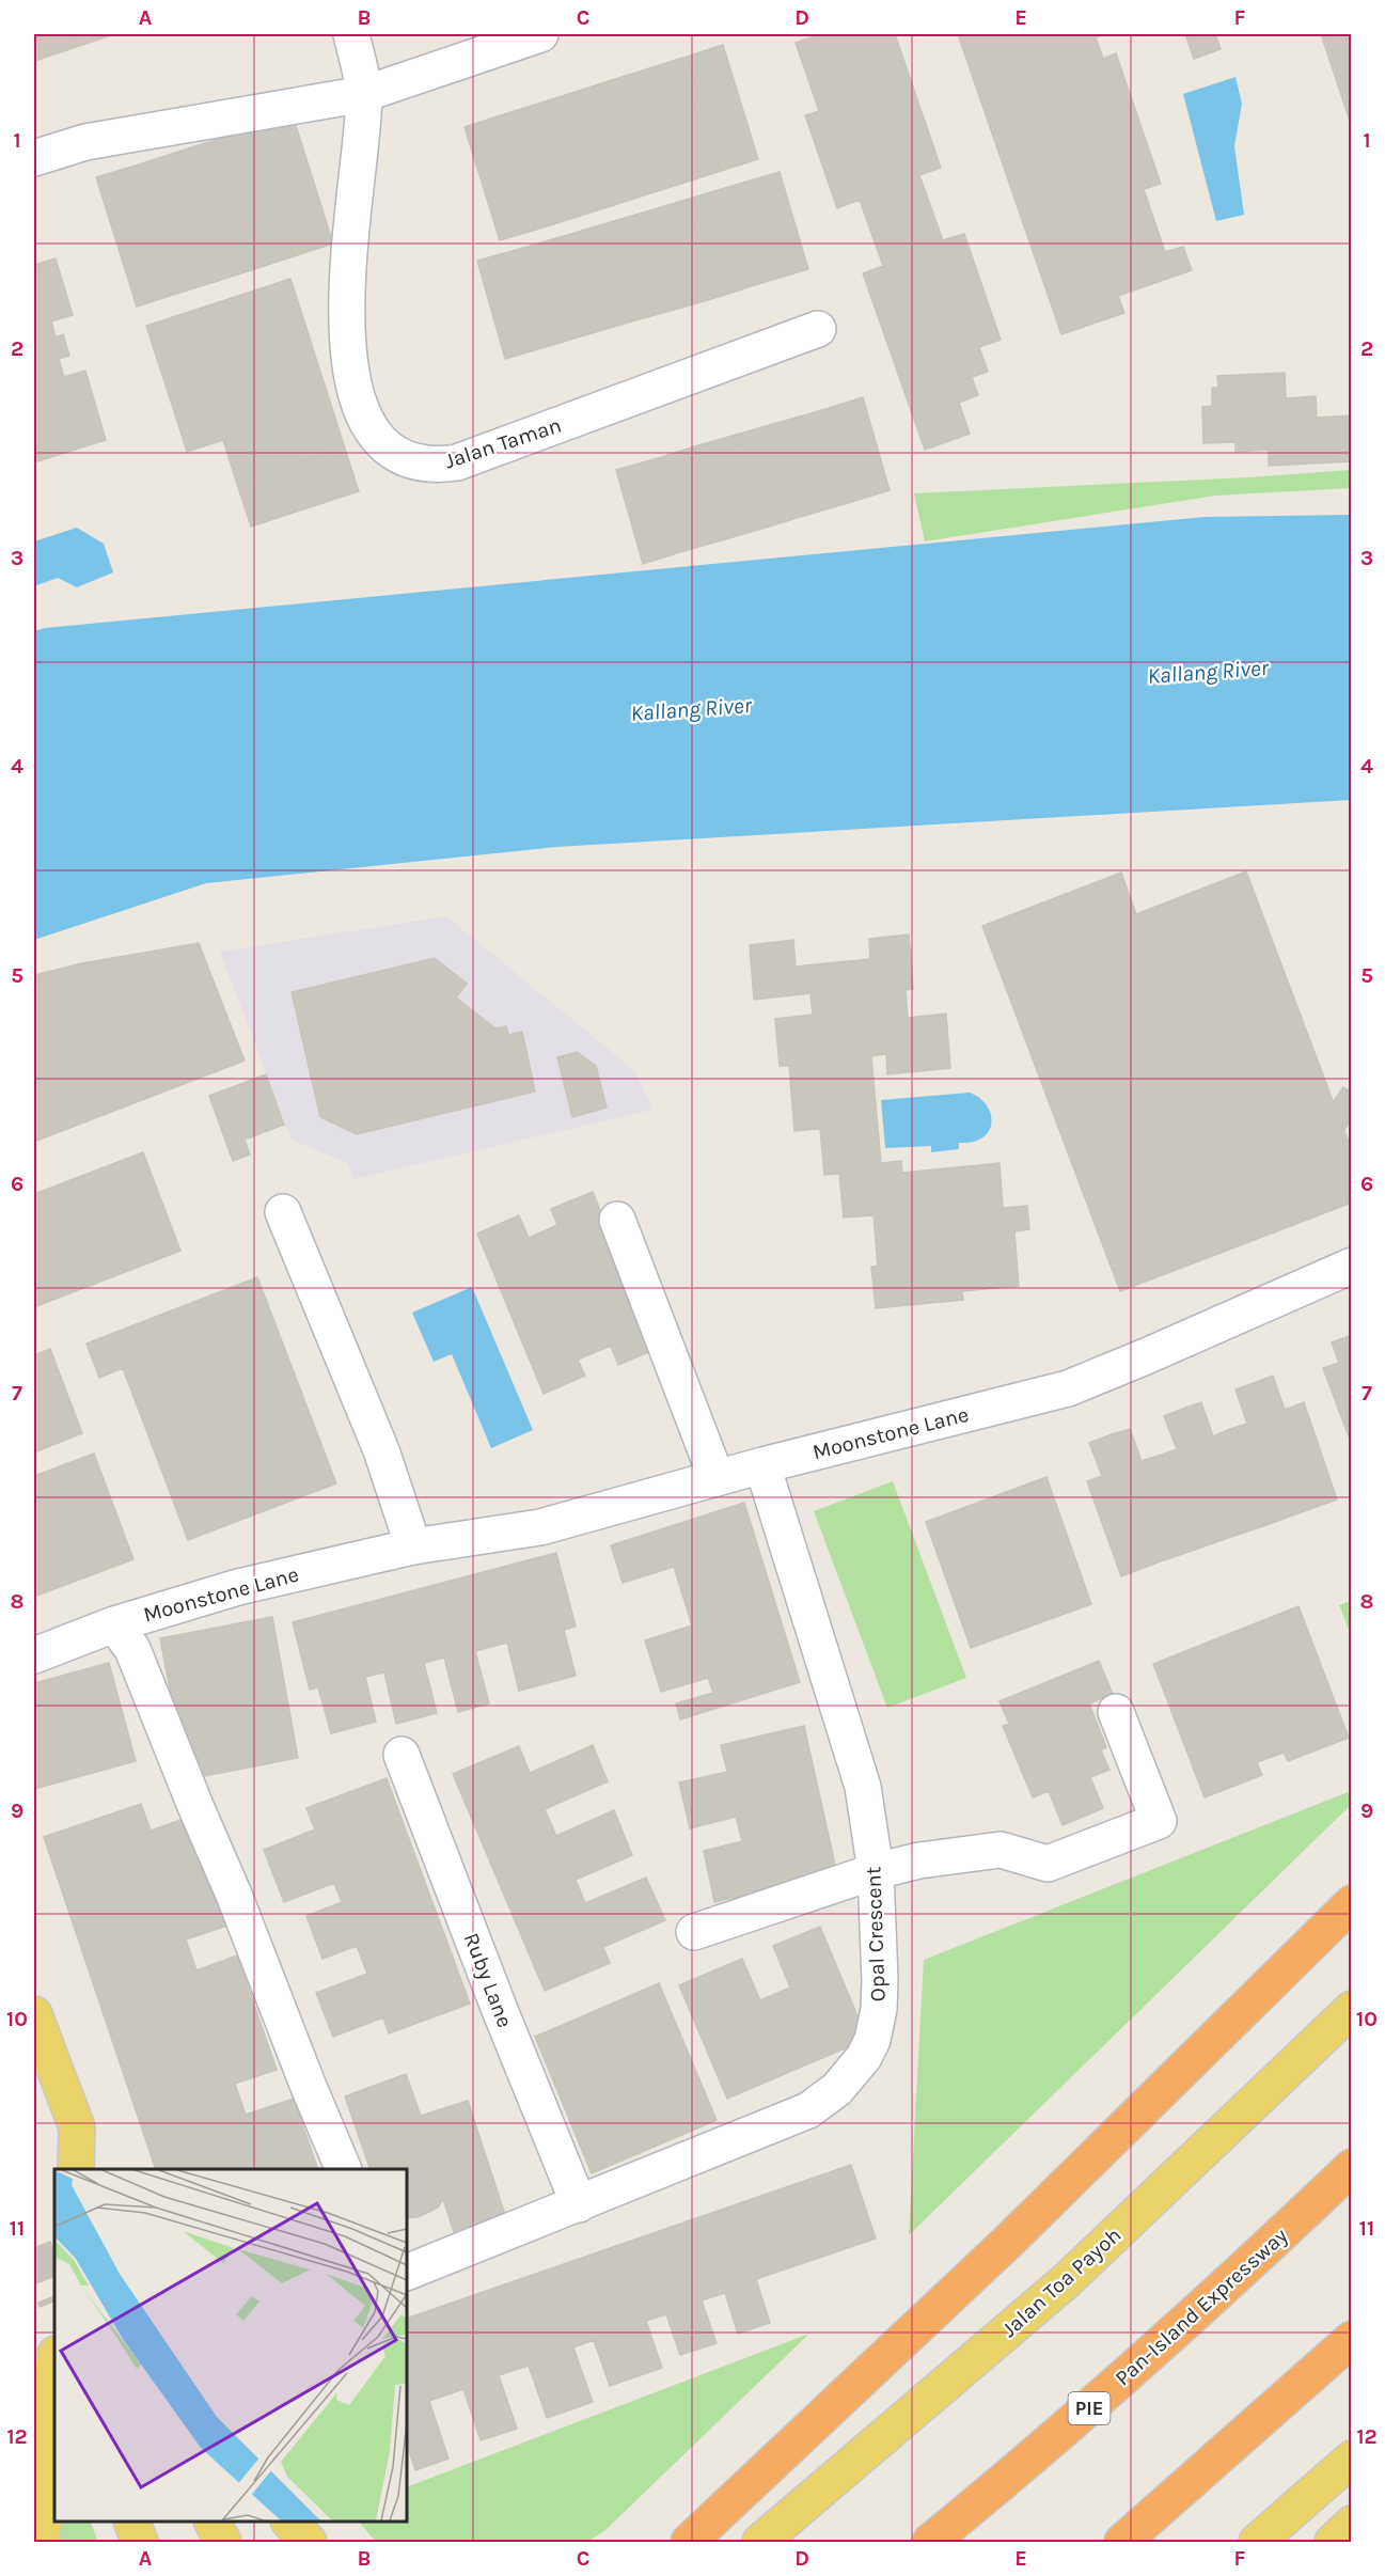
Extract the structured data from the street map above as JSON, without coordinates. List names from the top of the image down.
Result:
{
  "streets": {
    "highway": ["Pan-Island Expressway", "PIE"],
    "main road": ["Jalan Toa Payoh"],
    "street": [
      "Jalan Taman",
      "Moonstone Lane",
      "Opal Crescent",
      "Ruby Lane"
    ]
  },
  "crossings": [
    ["Moonstone Lane", "Opal Crescent"],
    ["Opal Crescent", "Ruby Lane"]
  ],
  "water": ["Kallang River"],
  "grid": {
    "columns": [
      "A",
      "B",
      "C",
      "D",
      "E",
      "F"
    ],
    "rows": [
      "1",
      "2",
      "3",
      "4",
      "5",
      "6",
      "7",
      "8",
      "9",
      "10",
      "11",
      "12"
    ]
  }
}
